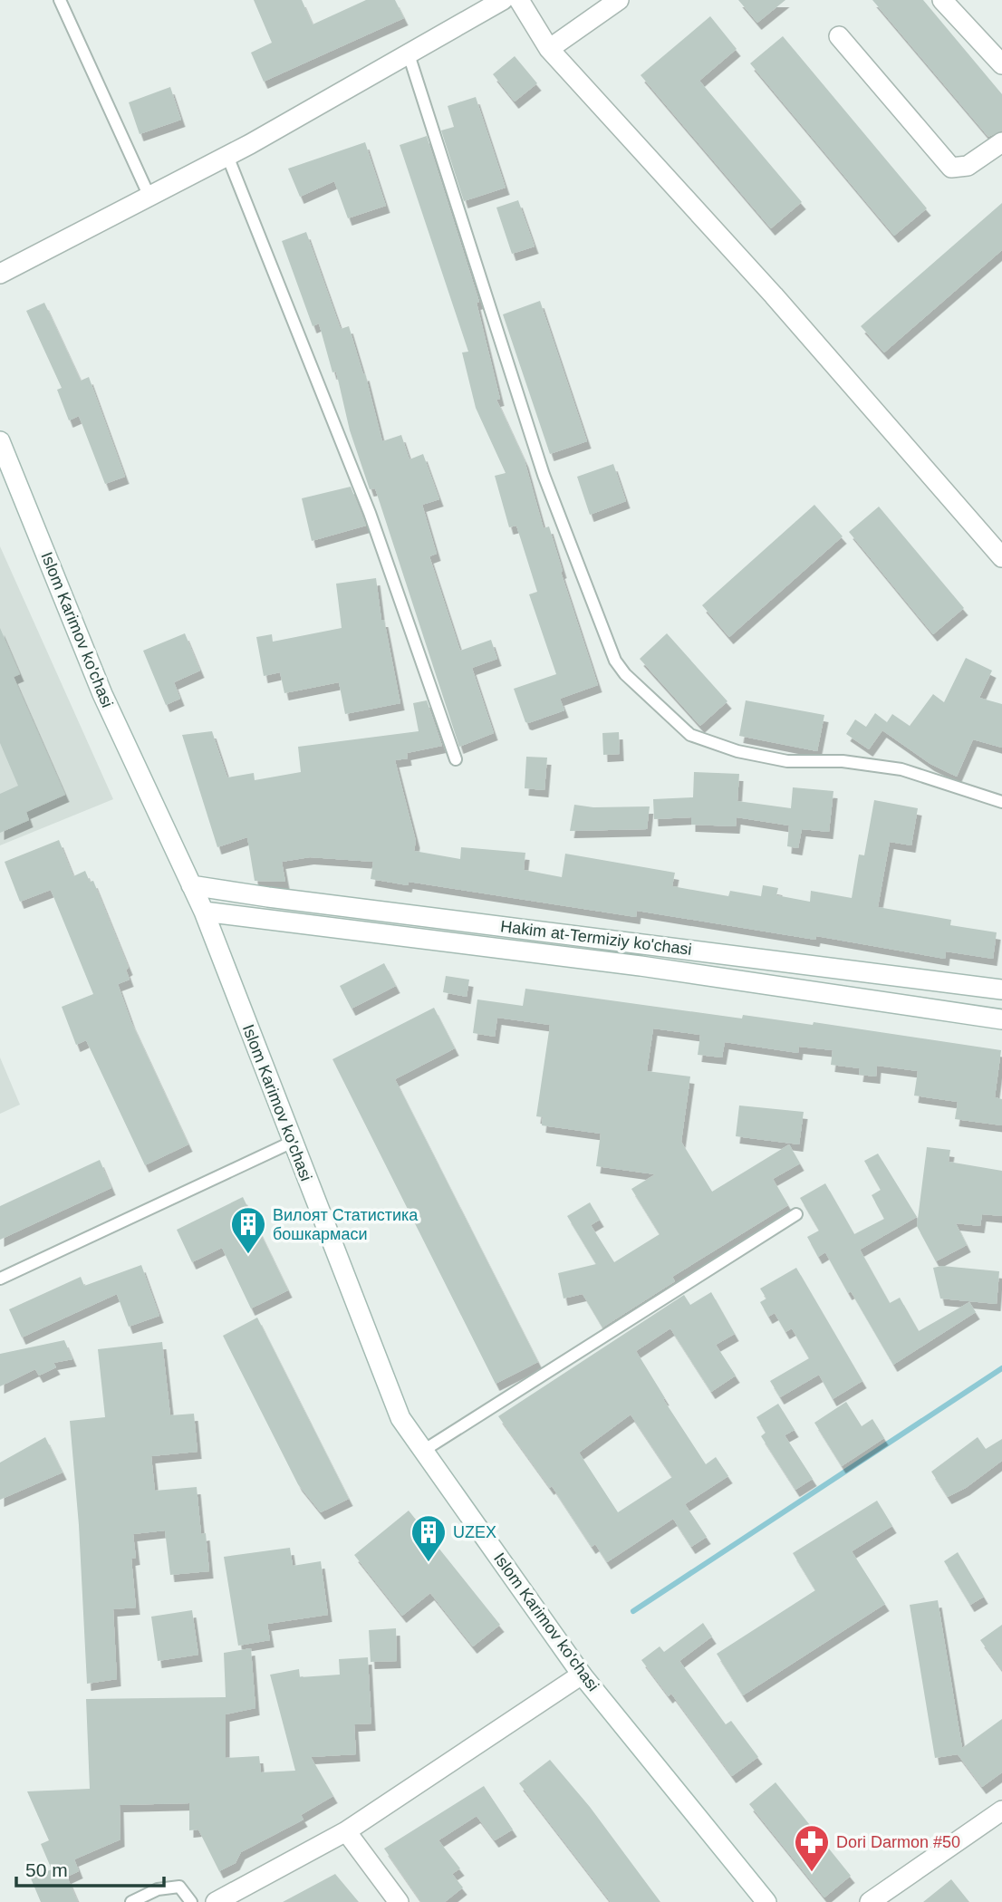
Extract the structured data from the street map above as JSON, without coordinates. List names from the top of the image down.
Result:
{
  "streets": {
    "main road": ["Islom Karimov ko'chasi", "Hakim at-Termiziy ko'chasi"]
  },
  "crossings": [
    ["Islom Karimov ko'chasi", "Hakim at-Termiziy ko'chasi"]
  ],
  "places": {
    "building": ["Вилоят Статистика бошкармаси", "UZEX"],
    "pharmacy": ["Dori Darmon #50"]
  },
  "scale_bar": "50 m"
}
